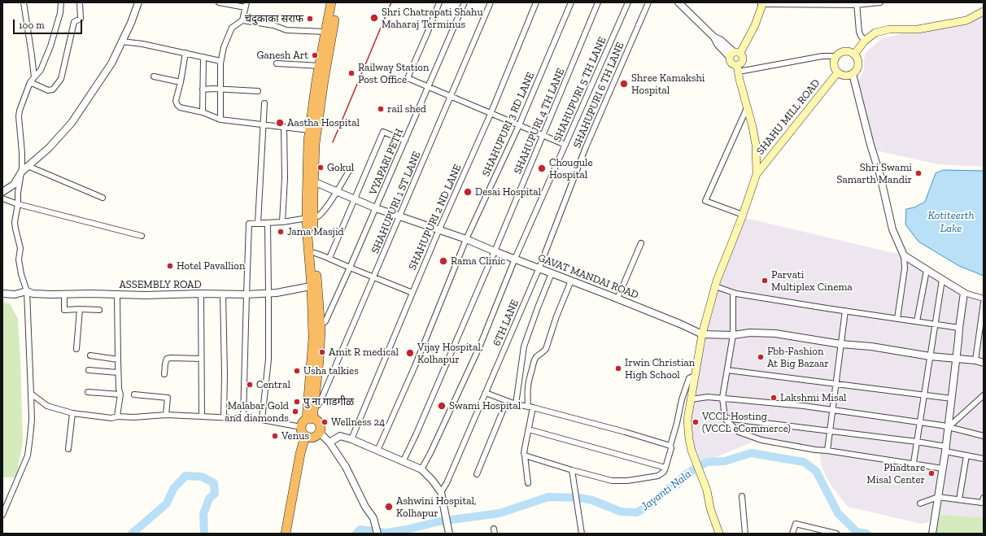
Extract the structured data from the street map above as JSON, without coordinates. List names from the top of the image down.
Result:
{
  "streets": {
    "main road": ["SHAHU MILL ROAD"],
    "street": [
      "SHAHUPURI 5 TH LANE",
      "SHAHUPURI 6 TH LANE",
      "SHAHUPURI 4 TH LANE",
      "SHAHUPURI 3 RD LANE",
      "VYAPARI PETH",
      "SHAHUPURI 1 ST LANE",
      "SHAHUPURI 2 ND LANE",
      "GAVAT MANDAI ROAD",
      "ASSEMBLY ROAD",
      "6TH LANE"
    ]
  },
  "crossings": [
    ["SHAHUPURI 5 TH LANE", "GAVAT MANDAI ROAD"],
    ["SHAHUPURI 6 TH LANE", "GAVAT MANDAI ROAD"],
    ["SHAHUPURI 6 TH LANE", "6TH LANE"],
    ["SHAHUPURI 4 TH LANE", "GAVAT MANDAI ROAD"],
    ["SHAHUPURI 3 RD LANE", "GAVAT MANDAI ROAD"],
    ["SHAHUPURI 2 ND LANE", "GAVAT MANDAI ROAD"],
    ["GAVAT MANDAI ROAD", "6TH LANE"]
  ],
  "water": ["Kotiteerth Lake", "Jayanti Nala"],
  "places": [
    "Shri Chatrapati Shahu Maharaj Terminus",
    "चंदुकाका सराफ",
    "Ganesh Art",
    "Railway Station Post Office",
    "Shree Kamakshi Hospital",
    "rail shed",
    "Aastha Hospital",
    "Gokul",
    "Chougule Hospital",
    "Shri Swami Samarth Mandir",
    "Desai Hospital",
    "Jama Masjid",
    "Rama Clinic",
    "Hotel Pavallion",
    "Parvati Multiplex Cinema",
    "Amit R medical",
    "Vijay Hospital, Kolhapur",
    "Fbb-Fashion At Big Bazaar",
    "Irwin Christian High School",
    "Usha talkies",
    "Central",
    "Lakshmi Misal",
    "पु ना गाडगीळ",
    "Swami Hospital",
    "Malabar Gold and diamonds",
    "Wellness 24",
    "VCCL Hosting (VCCL eCommerce)",
    "Venus",
    "Phadtare Misal Center",
    "Ashwini Hospital, Kolhapur"
  ],
  "scale_bar": "100 m"
}
